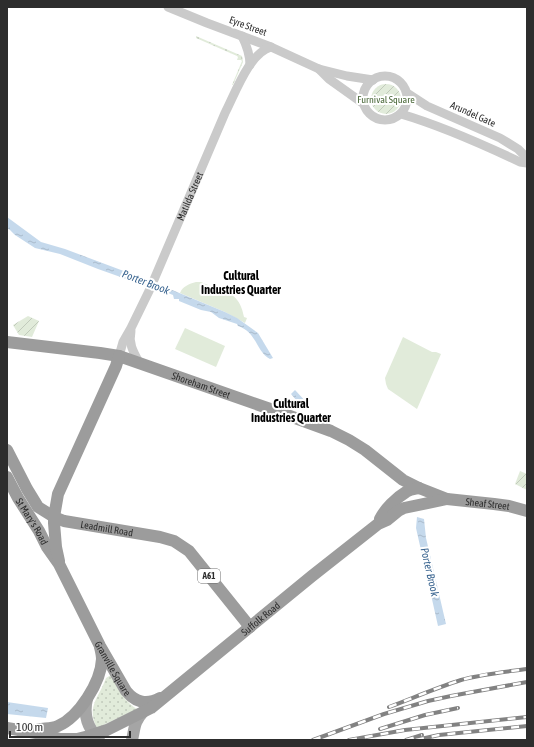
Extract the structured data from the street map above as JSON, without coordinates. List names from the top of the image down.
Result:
{
  "streets": {
    "highway": [
      "Matilda Street",
      "Shoreham Street",
      "Sheaf Street",
      "St Mary's Road",
      "Leadmill Road",
      "A61",
      "Suffolk Road",
      "Granville Square"
    ],
    "street": ["Eyre Street", "Arundel Gate"]
  },
  "crossings": [
    ["Eyre Street", "Arundel Gate"],
    ["Eyre Street", "Matilda Street"],
    ["Matilda Street", "Shoreham Street"],
    ["Matilda Street", "St Mary's Road"],
    ["Matilda Street", "Leadmill Road"],
    ["Shoreham Street", "Sheaf Street"],
    ["Shoreham Street", "Suffolk Road"],
    ["Sheaf Street", "Suffolk Road"],
    ["St Mary's Road", "Leadmill Road"],
    ["St Mary's Road", "Granville Square"],
    ["Leadmill Road", "Suffolk Road"],
    ["Suffolk Road", "Granville Square"]
  ],
  "districts": ["Cultural Industries Quarter", "Cultural Industries Quarter"],
  "water": ["Porter Brook"],
  "parks": ["Furnival Square"],
  "scale_bar": "100 m"
}
